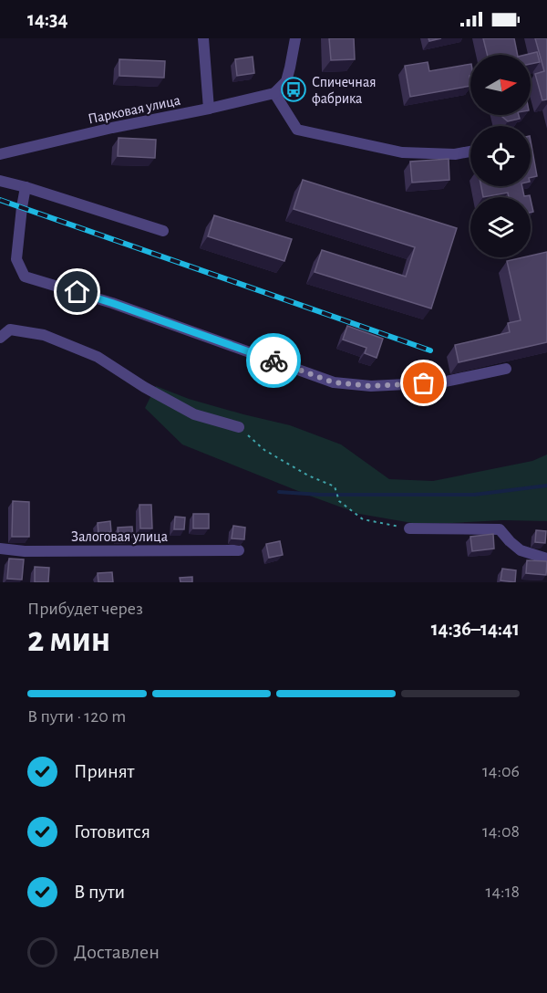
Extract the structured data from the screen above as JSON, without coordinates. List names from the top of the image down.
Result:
{
  "streets": {
    "street": ["Парковая улица", "Залоговая улица"]
  },
  "places": {
    "bus stop": ["Спичечная фабрика"]
  },
  "north": "right",
  "page": {
    "status": "14:34",
    "heading": ["2 мин", "Прибудет через", "14:36–14:41"],
    "bar": "В пути · 120 m",
    "list": [
      ["Принят", "14:06"],
      ["Готовится", "14:08"],
      ["В пути", "14:18"],
      "Доставлен"
    ]
  }
}
